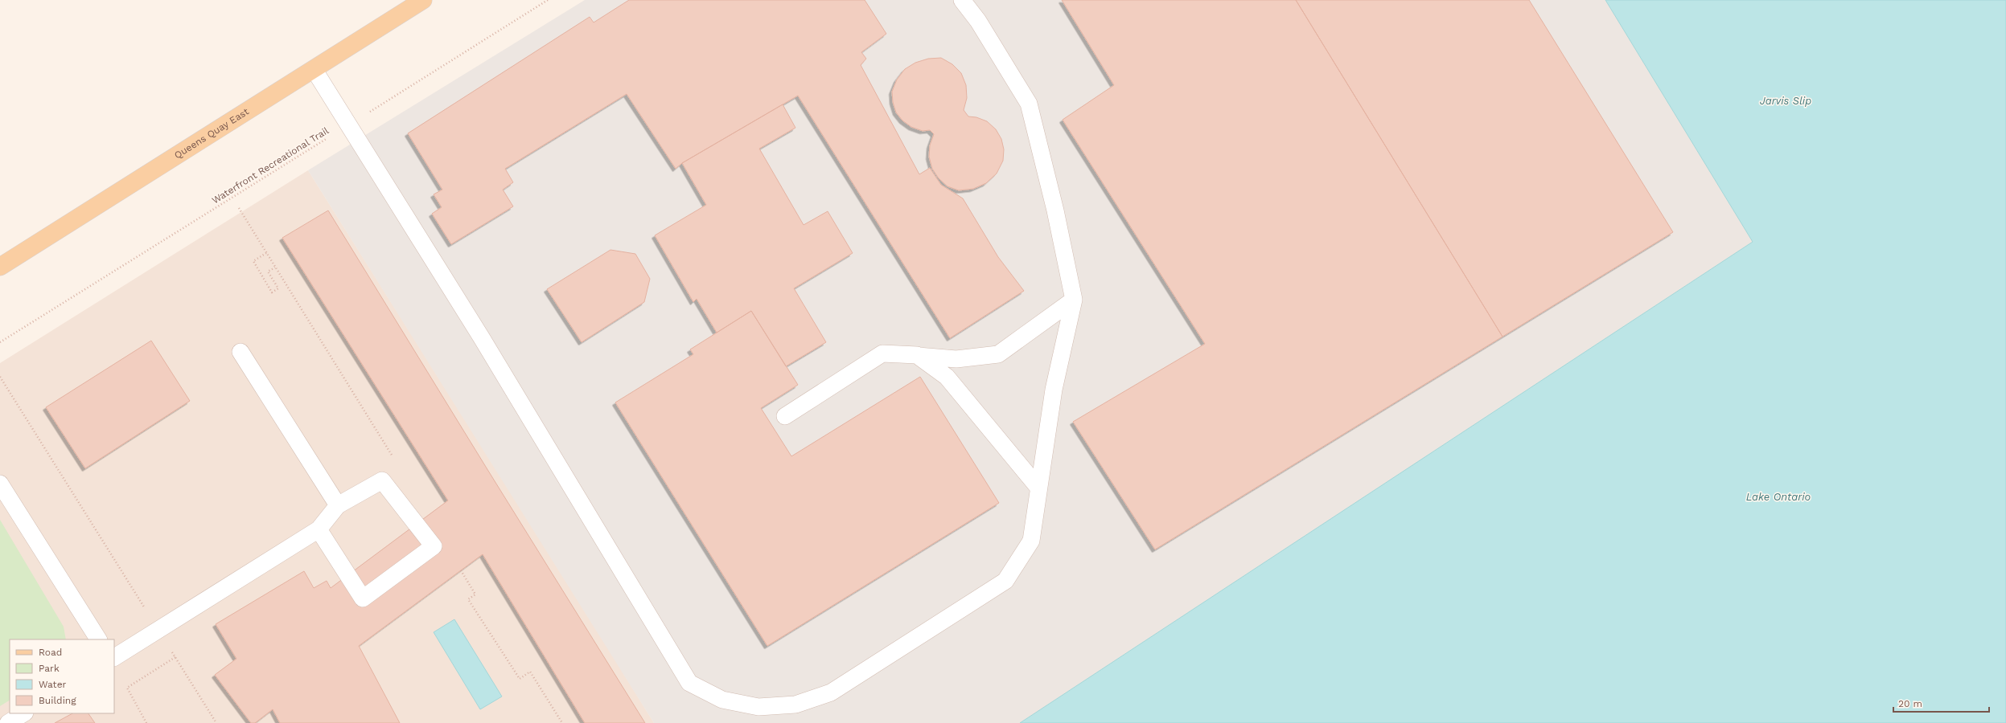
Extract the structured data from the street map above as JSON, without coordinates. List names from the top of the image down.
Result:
{
  "streets": {
    "main road": ["Queens Quay East"],
    "path": ["Waterfront Recreational Trail"]
  },
  "water": ["Jarvis Slip", "Lake Ontario"],
  "legend": [
    "Road",
    "Park",
    "Water",
    "Building"
  ],
  "scale_bar": "20 m"
}
